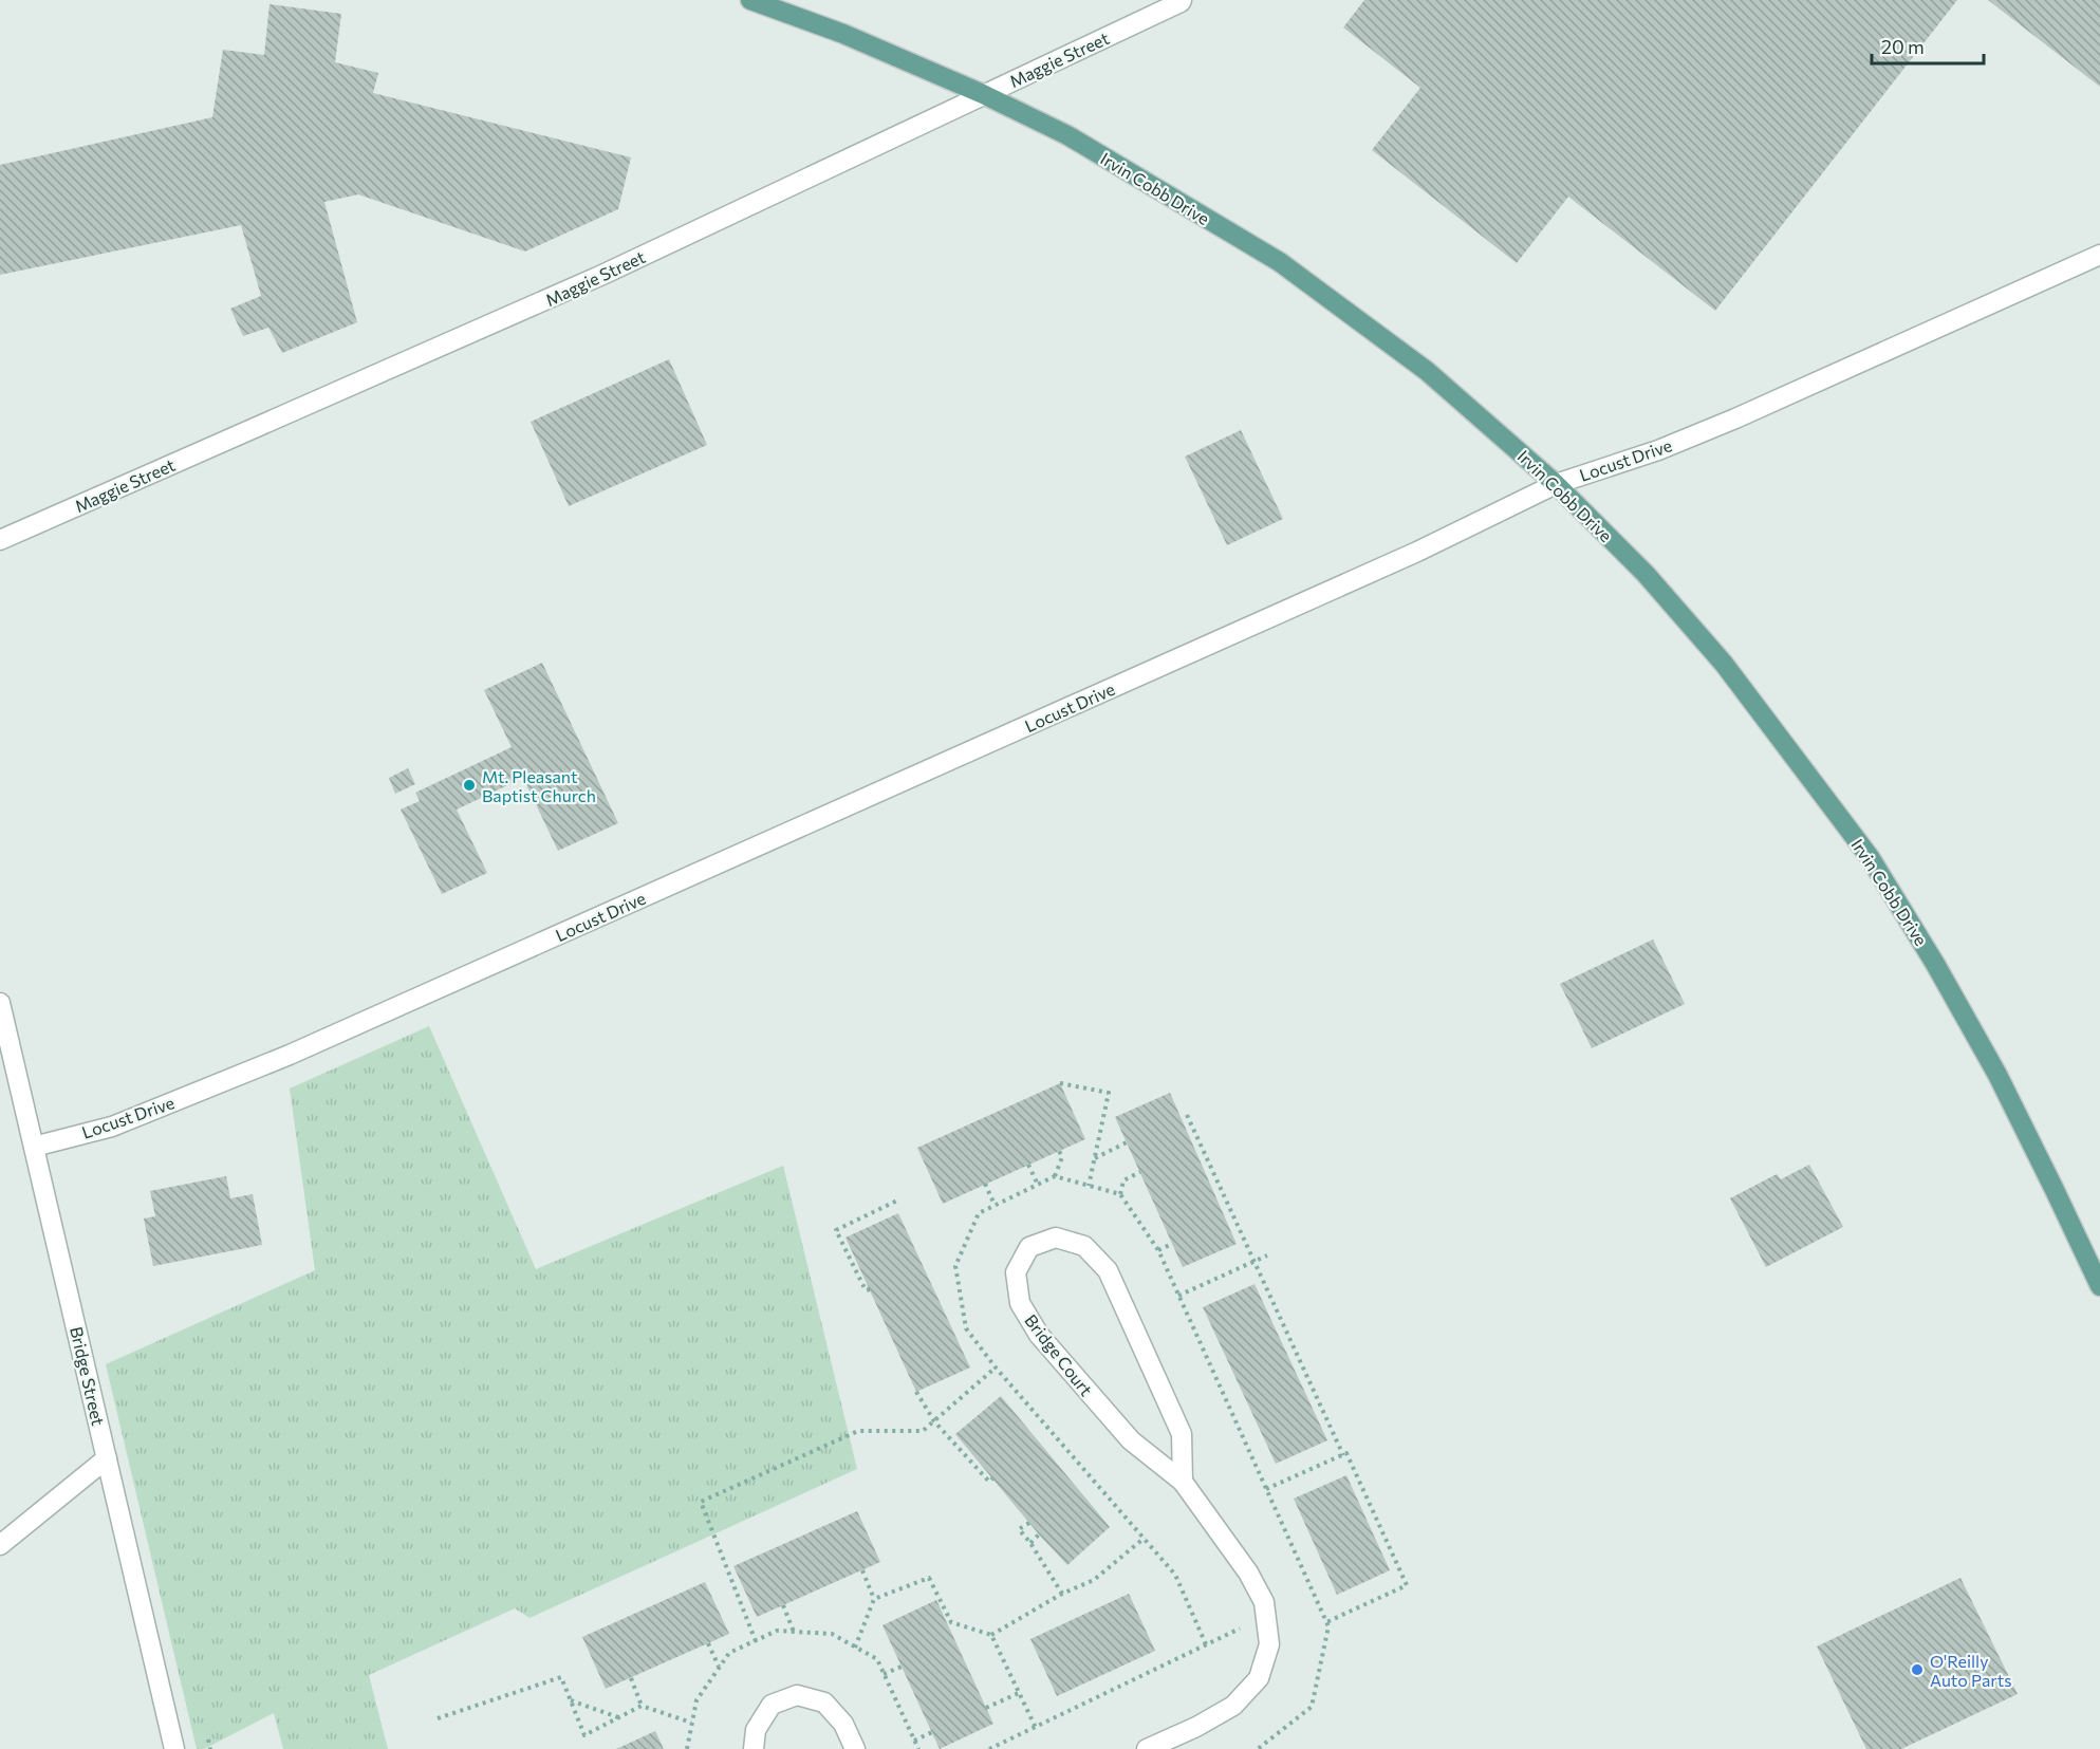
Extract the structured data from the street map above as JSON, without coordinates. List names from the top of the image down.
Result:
{
  "streets": {
    "main road": ["Irvin Cobb Drive"],
    "street": [
      "Maggie Street",
      "Locust Drive",
      "Bridge Court",
      "Bridge Street"
    ]
  },
  "crossings": [
    ["Maggie Street", "Irvin Cobb Drive"],
    ["Irvin Cobb Drive", "Locust Drive"],
    ["Locust Drive", "Bridge Street"]
  ],
  "places": ["Mt. Pleasant Baptist Church", "O'Reilly Auto Parts"],
  "scale_bar": "20 m"
}
